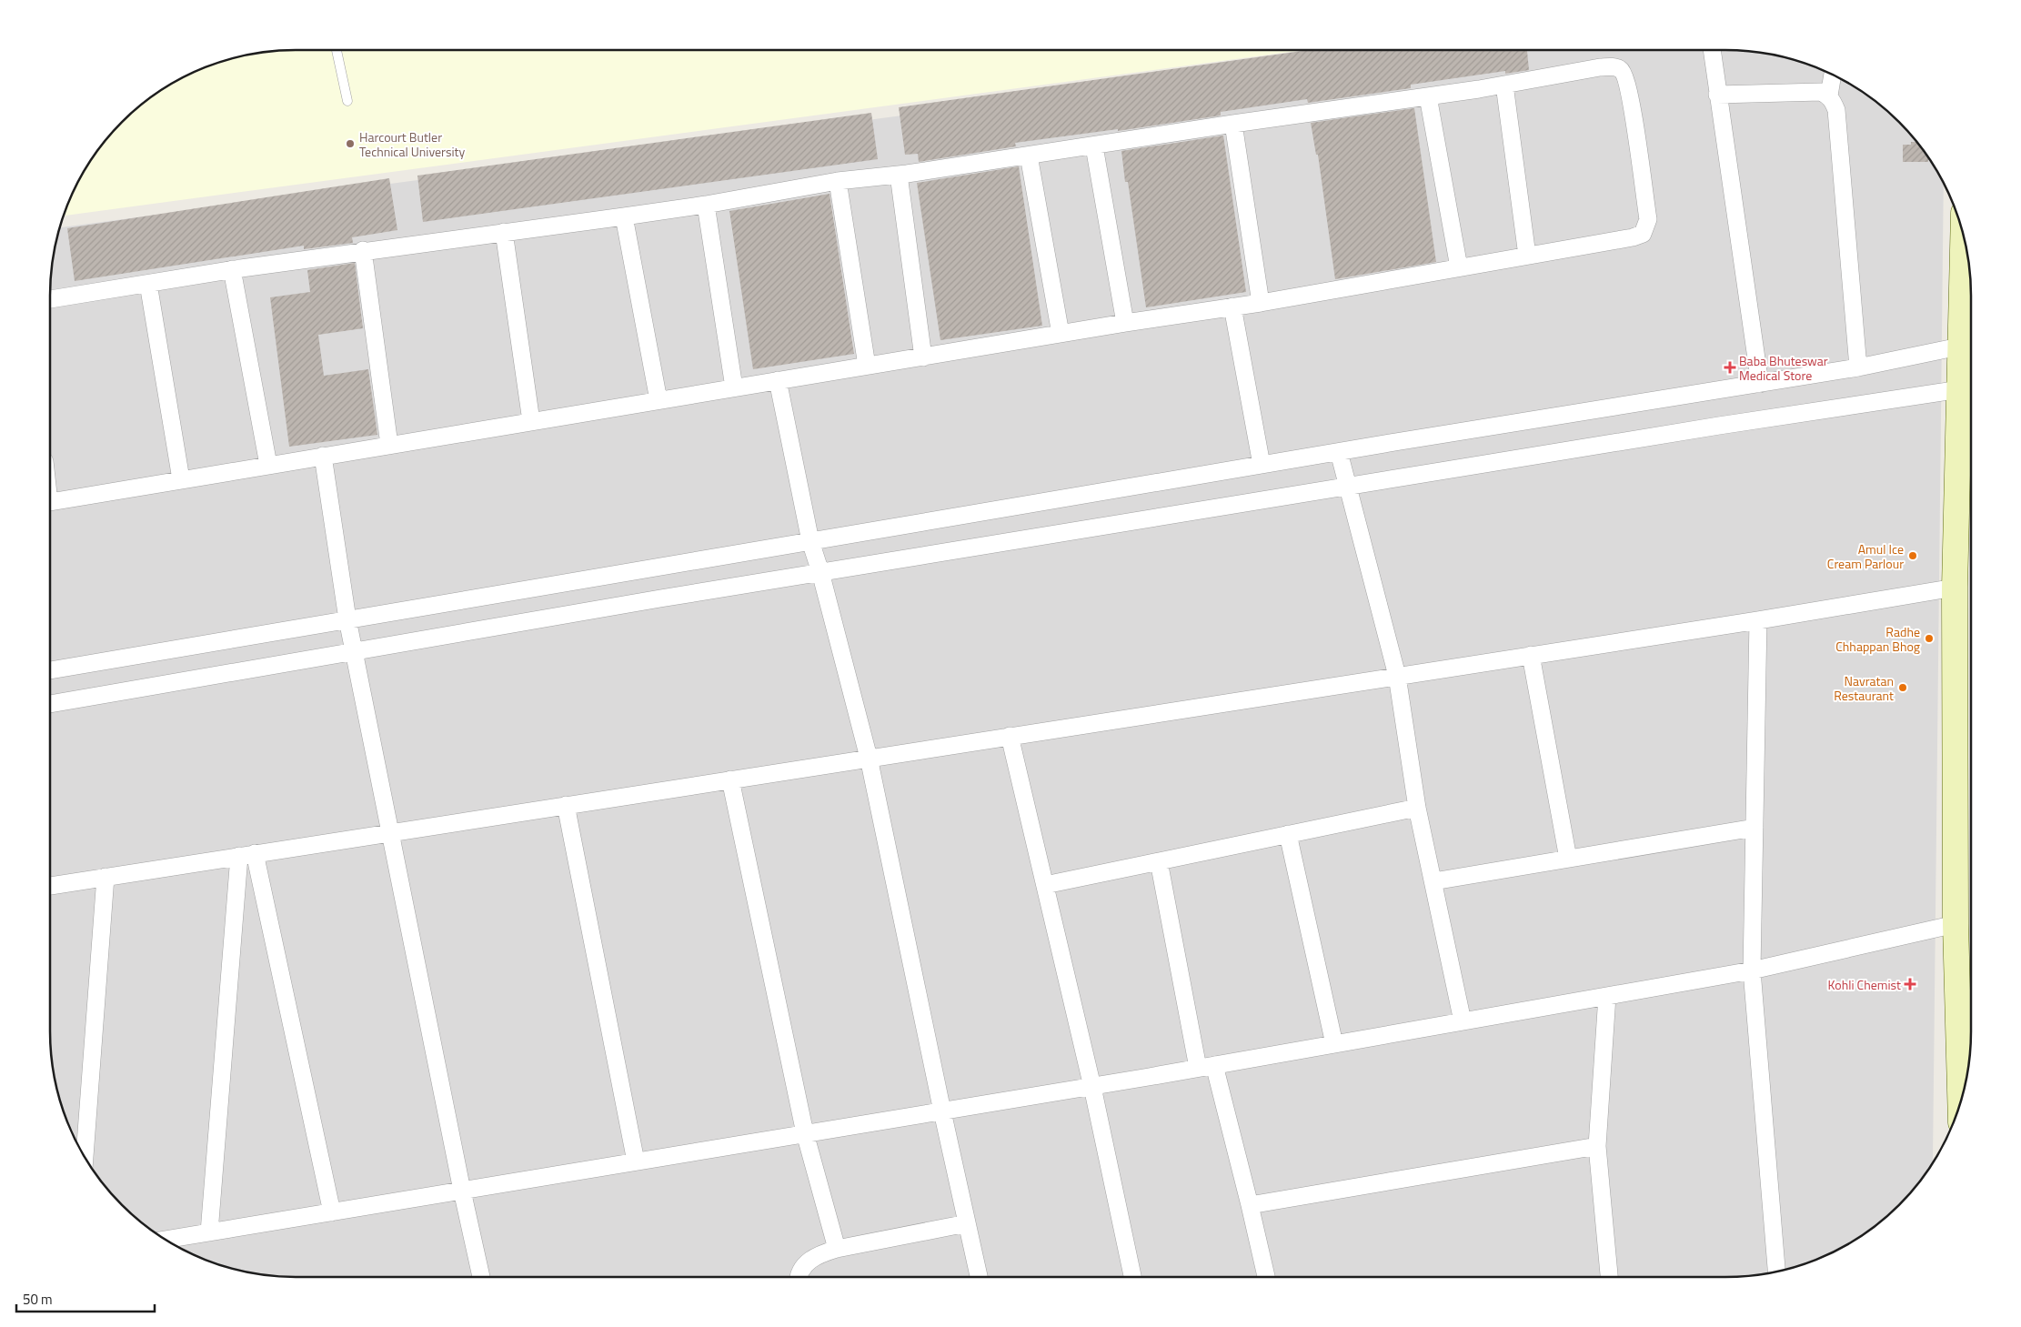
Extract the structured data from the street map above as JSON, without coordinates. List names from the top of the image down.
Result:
{
  "places": {
    "other": [
      "Harcourt Butler Technical University",
      "Amul Ice Cream Parlour",
      "Radhe Chhappan Bhog",
      "Navratan Restaurant"
    ],
    "health": ["Baba Bhuteswar Medical Store", "Kohli Chemist"]
  },
  "scale_bar": "50 m"
}
